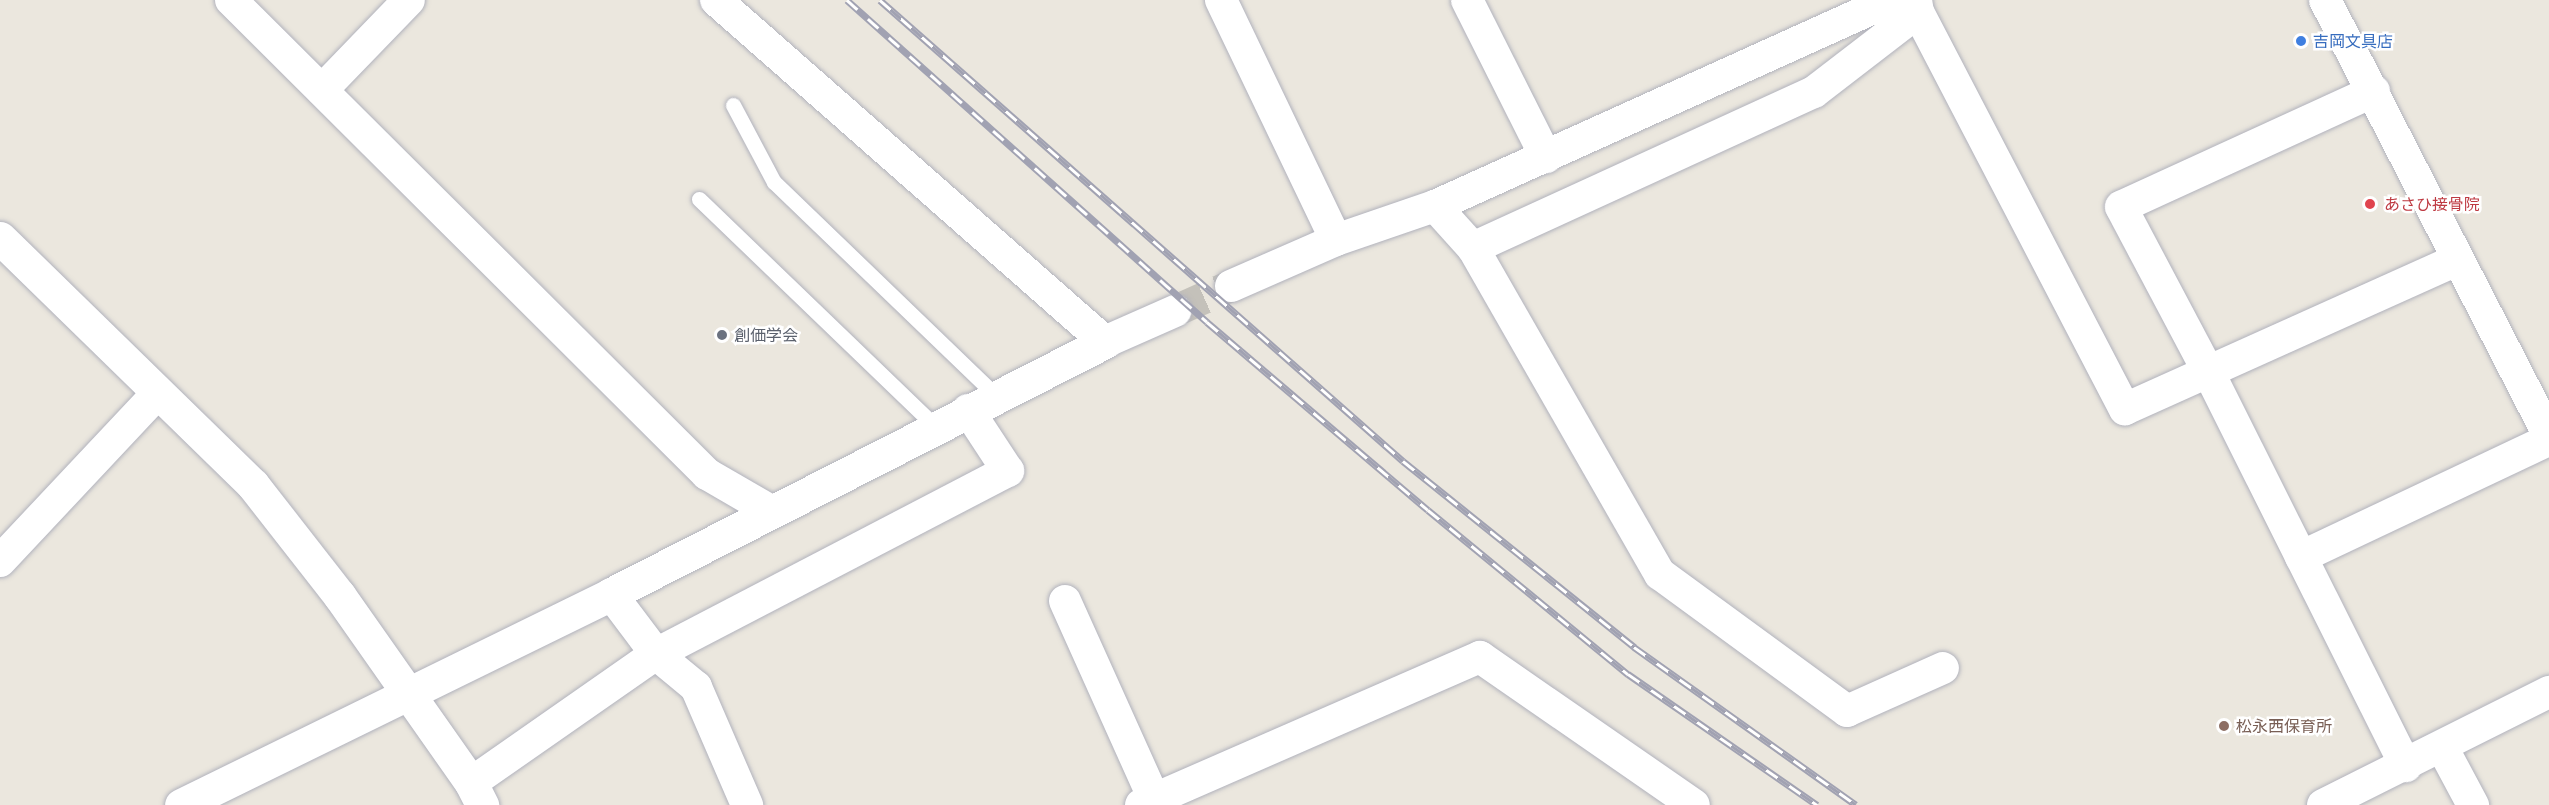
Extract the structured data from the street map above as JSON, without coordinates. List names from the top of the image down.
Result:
{
  "places": [
    "吉岡文具店",
    "あさひ接骨院",
    "創価学会",
    "松永西保育所"
  ]
}
